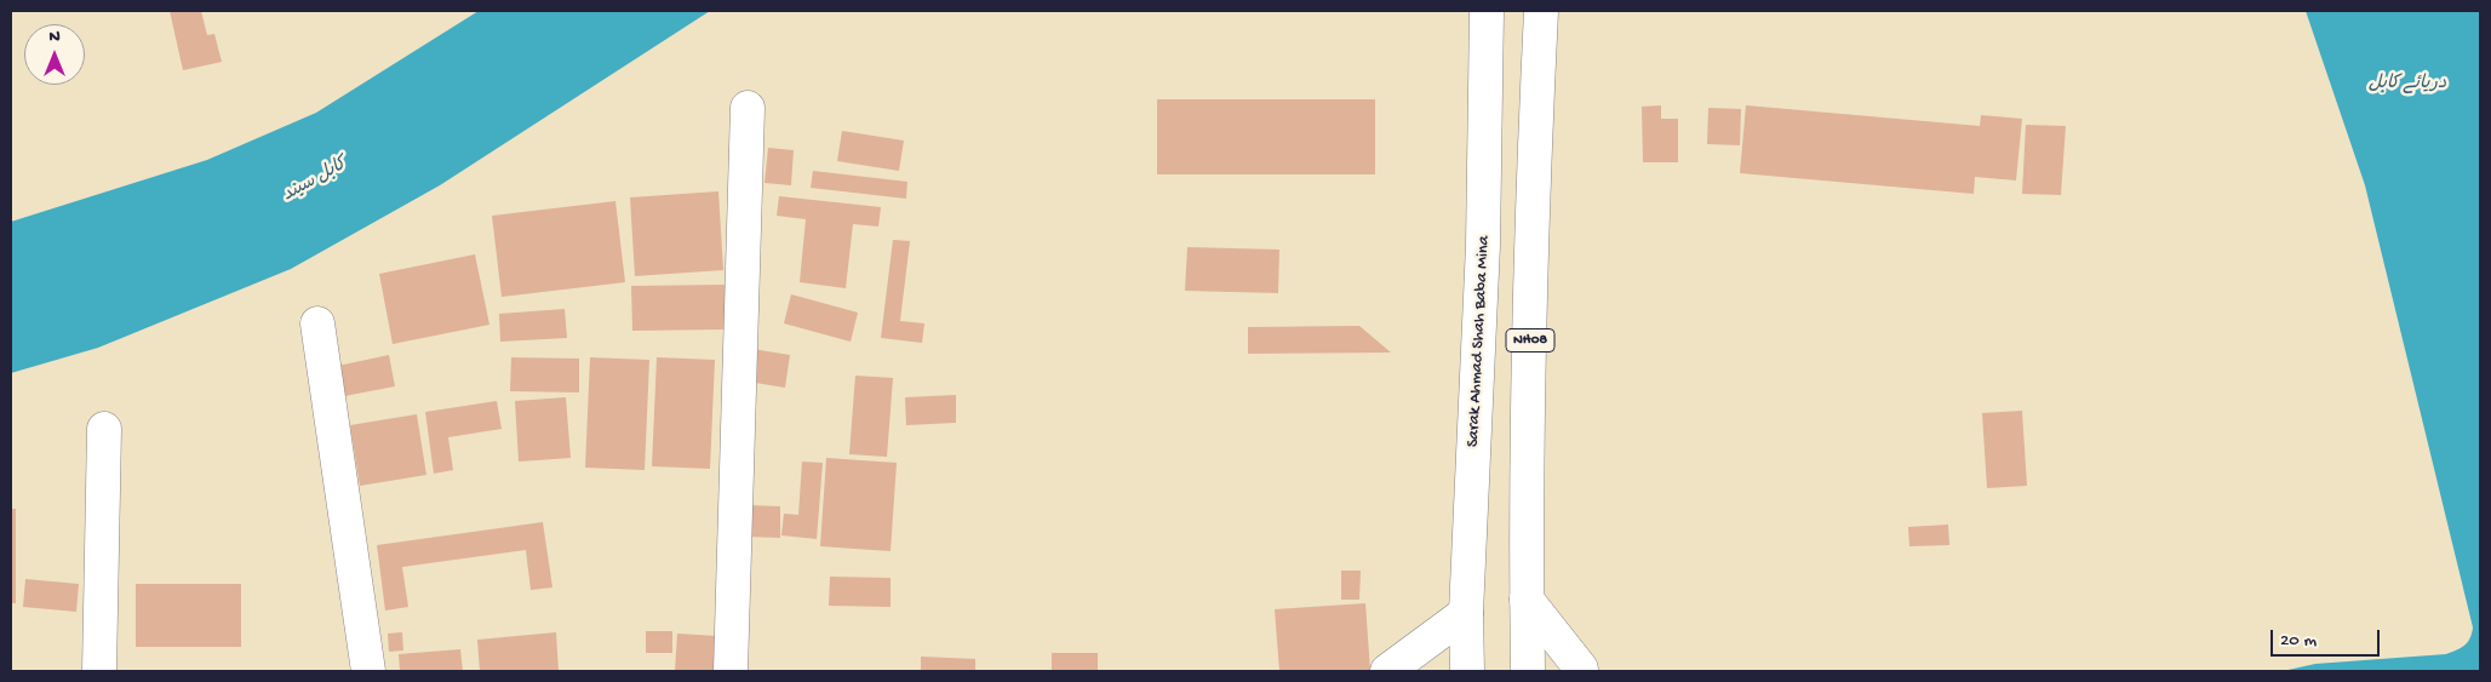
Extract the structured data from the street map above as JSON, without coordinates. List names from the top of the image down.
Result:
{
  "streets": {
    "main road": ["NH08", "Sarak Ahmad Shah Baba Mina"]
  },
  "water": ["دریائے کابل", "کابل سيند"],
  "scale_bar": "20 m",
  "north": "top"
}
